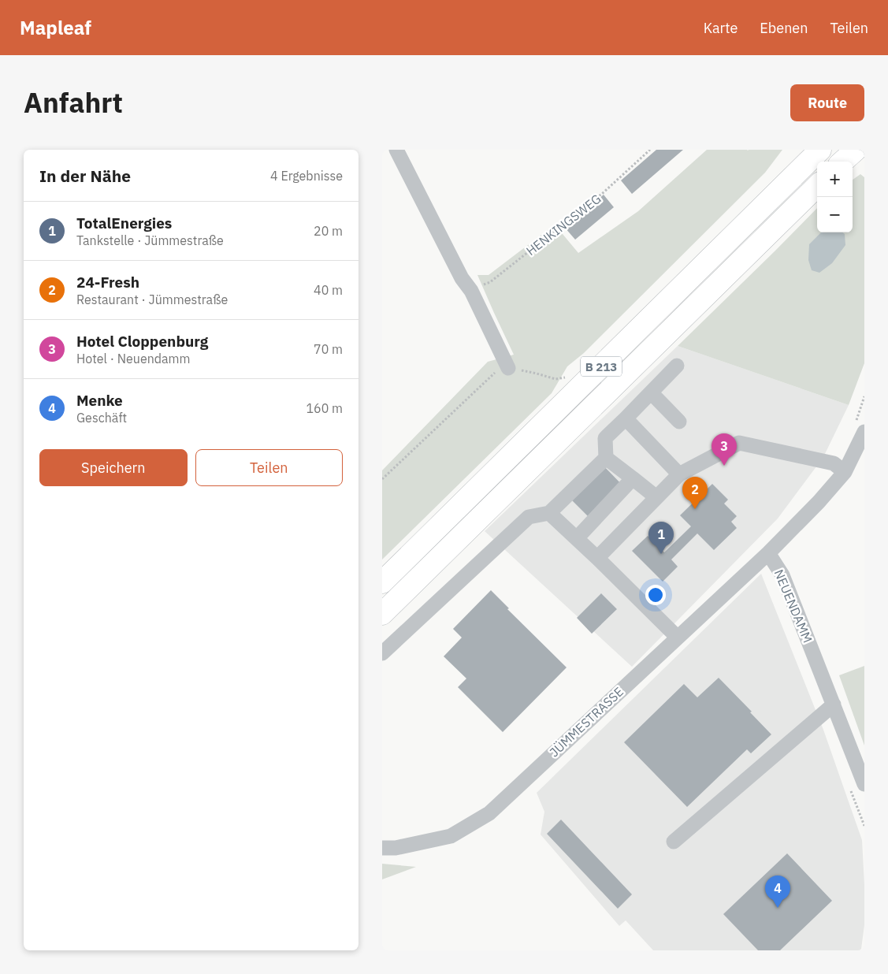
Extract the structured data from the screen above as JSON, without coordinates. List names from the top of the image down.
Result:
{
  "streets": {
    "highway": ["B 213"],
    "street": ["NEUENDAMM", "JÜMMESTRASSE"],
    "path": ["HENKINGSWEG"]
  },
  "crossings": [
    ["NEUENDAMM", "JÜMMESTRASSE"]
  ],
  "page": {
    "header": "Mapleaf",
    "nav": ["Karte", "Ebenen", "Teilen"],
    "title": "Anfahrt",
    "buttons": [
      "Route",
      ["Speichern", "Teilen"]
    ],
    "heading": ["In der Nähe", "4 Ergebnisse"],
    "map_buttons": ["+", "−"],
    "list": [
      {
        "mark": "1",
        "name": "TotalEnergies",
        "note": "Tankstelle · Jümmestraße",
        "value": "20 m"
      },
      {
        "mark": "2",
        "name": "24-Fresh",
        "note": "Restaurant · Jümmestraße",
        "value": "40 m"
      },
      {
        "mark": "3",
        "name": "Hotel Cloppenburg",
        "note": "Hotel · Neuendamm",
        "value": "70 m"
      },
      {
        "mark": "4",
        "name": "Menke",
        "note": "Geschäft",
        "value": "160 m"
      }
    ],
    "pins": [
      "3",
      "2",
      "1",
      "4"
    ]
  }
}
